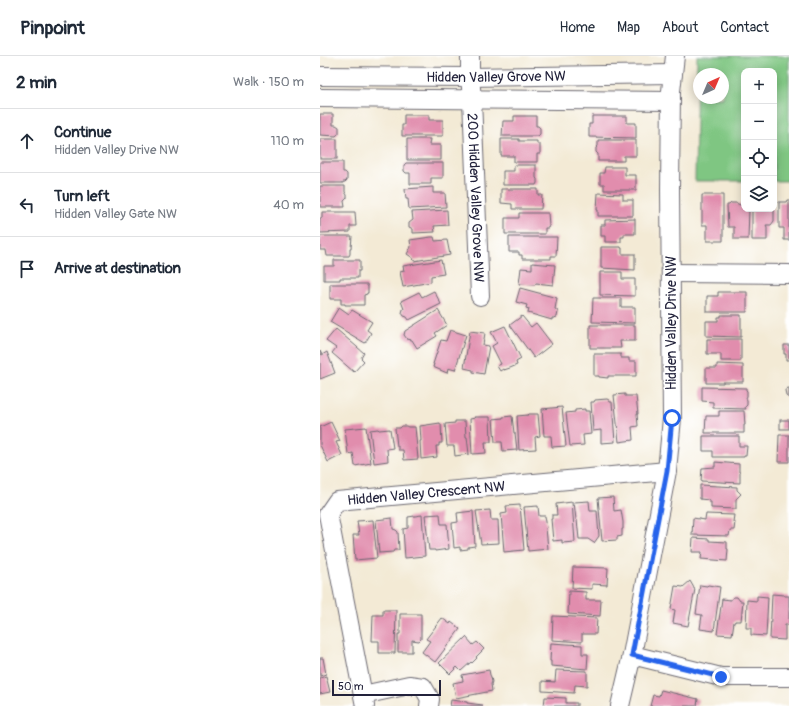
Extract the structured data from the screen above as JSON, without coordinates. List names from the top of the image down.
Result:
{
  "streets": {
    "street": [
      "Hidden Valley Grove NW",
      "200 Hidden Valley Grove NW",
      "Hidden Valley Drive NW",
      "Hidden Valley Crescent NW"
    ]
  },
  "crossings": [
    ["Hidden Valley Grove NW", "200 Hidden Valley Grove NW"],
    ["Hidden Valley Grove NW", "Hidden Valley Drive NW"],
    ["Hidden Valley Drive NW", "Hidden Valley Crescent NW"]
  ],
  "scale_bar": "50 m",
  "north": "top right",
  "page": {
    "header": "Pinpoint",
    "nav": [
      "Home",
      "Map",
      "About",
      "Contact"
    ],
    "heading": ["2 min", "Walk · 150 m"],
    "map_buttons": ["+", "−"],
    "list": [
      ["Continue", "Hidden Valley Drive NW", "110 m"],
      ["Turn left", "Hidden Valley Gate NW", "40 m"],
      "Arrive at destination"
    ],
    "scale": "50 m"
  }
}
